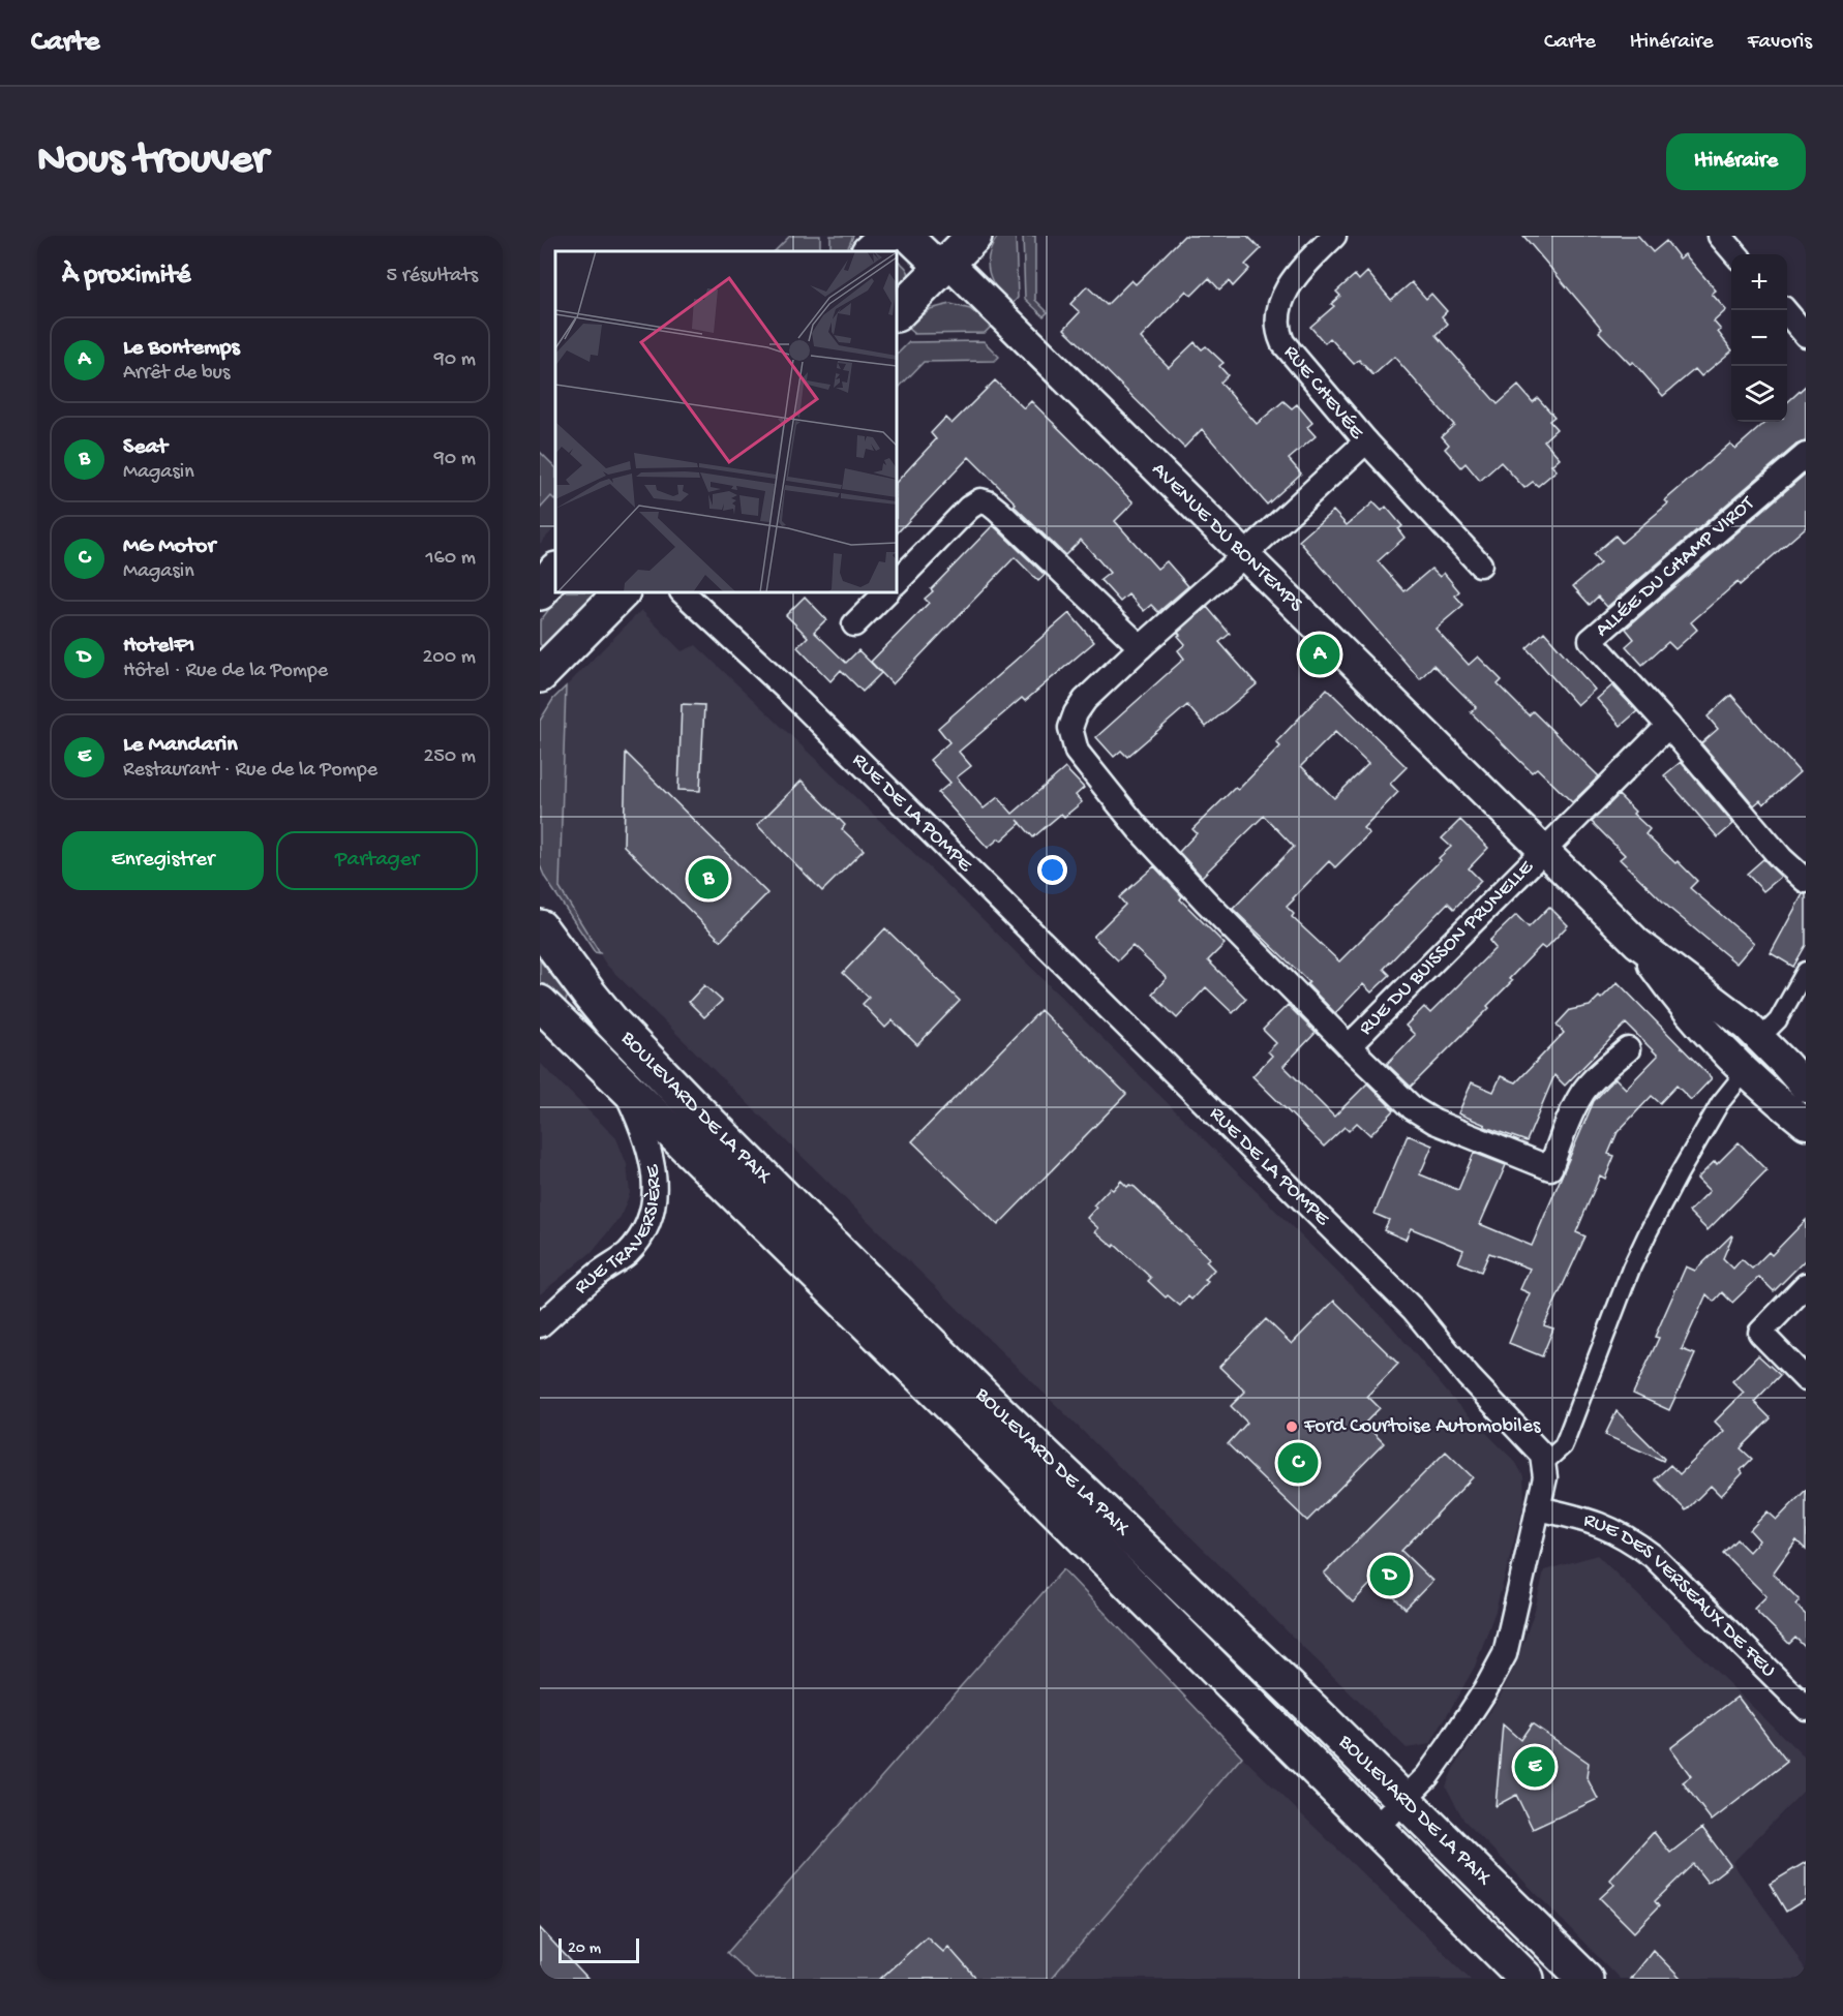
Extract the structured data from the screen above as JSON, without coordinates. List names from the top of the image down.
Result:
{
  "streets": {
    "main road": ["BOULEVARD DE LA PAIX"],
    "street": [
      "RUE CHEVÉE",
      "AVENUE DU BONTEMPS",
      "ALLÉE DU CHAMP VIROT",
      "RUE DE LA POMPE",
      "RUE DU BUISSON PRUNELLE",
      "RUE TRAVERSIÈRE",
      "RUE DES VERSEAUX DE FEU"
    ]
  },
  "crossings": [
    ["RUE CHEVÉE", "AVENUE DU BONTEMPS"],
    ["RUE CHEVÉE", "RUE DU BUISSON PRUNELLE"],
    ["AVENUE DU BONTEMPS", "RUE DU BUISSON PRUNELLE"],
    ["ALLÉE DU CHAMP VIROT", "RUE DU BUISSON PRUNELLE"],
    ["BOULEVARD DE LA PAIX", "RUE TRAVERSIÈRE"]
  ],
  "places": ["Ford Courtoise Automobiles"],
  "scale_bar": "20 m",
  "page": {
    "header": "Carte",
    "nav": ["Carte", "Itinéraire", "Favoris"],
    "buttons": [
      "Itinéraire",
      ["Enregistrer", "Partager"]
    ],
    "title": "Nous trouver",
    "heading": ["À proximité", "5 résultats"],
    "map_buttons": ["+", "−"],
    "list": [
      {
        "mark": "A",
        "name": "Le Bontemps",
        "note": "Arrêt de bus",
        "value": "90 m"
      },
      {
        "mark": "B",
        "name": "Seat",
        "note": "Magasin",
        "value": "90 m"
      },
      {
        "mark": "C",
        "name": "MG Motor",
        "note": "Magasin",
        "value": "160 m"
      },
      {
        "mark": "D",
        "name": "HotelF1",
        "note": "Hôtel · Rue de la Pompe",
        "value": "200 m"
      },
      {
        "mark": "E",
        "name": "Le Mandarin",
        "note": "Restaurant · Rue de la Pompe",
        "value": "250 m"
      }
    ],
    "pins": [
      "A",
      "B",
      "C",
      "D",
      "E"
    ],
    "scale": "20 m"
  }
}
